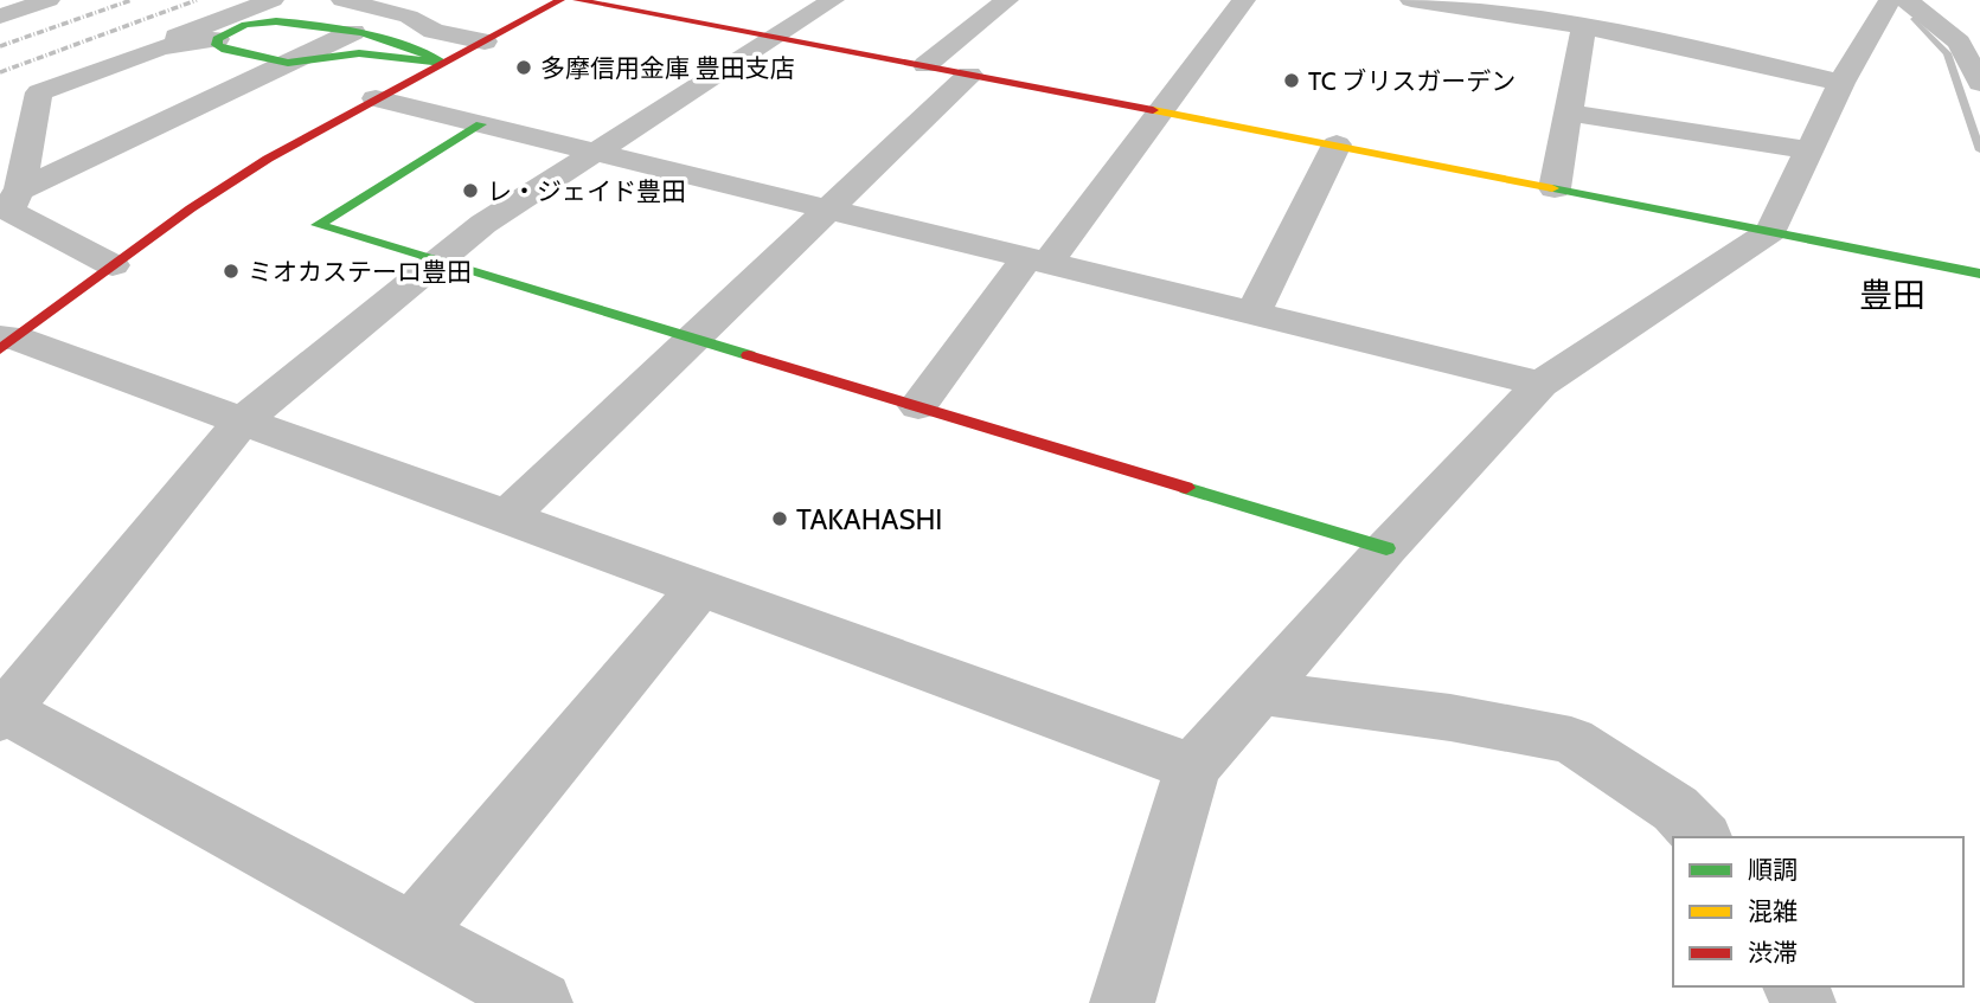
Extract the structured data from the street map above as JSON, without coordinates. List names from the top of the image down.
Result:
{
  "districts": ["豊田"],
  "places": [
    "多摩信用金庫 豊田支店",
    "TC ブリスガーデン",
    "レ・ジェイド豊田",
    "ミオカステーロ豊田",
    "TAKAHASHI"
  ],
  "legend": ["順調", "混雑", "渋滞"]
}
